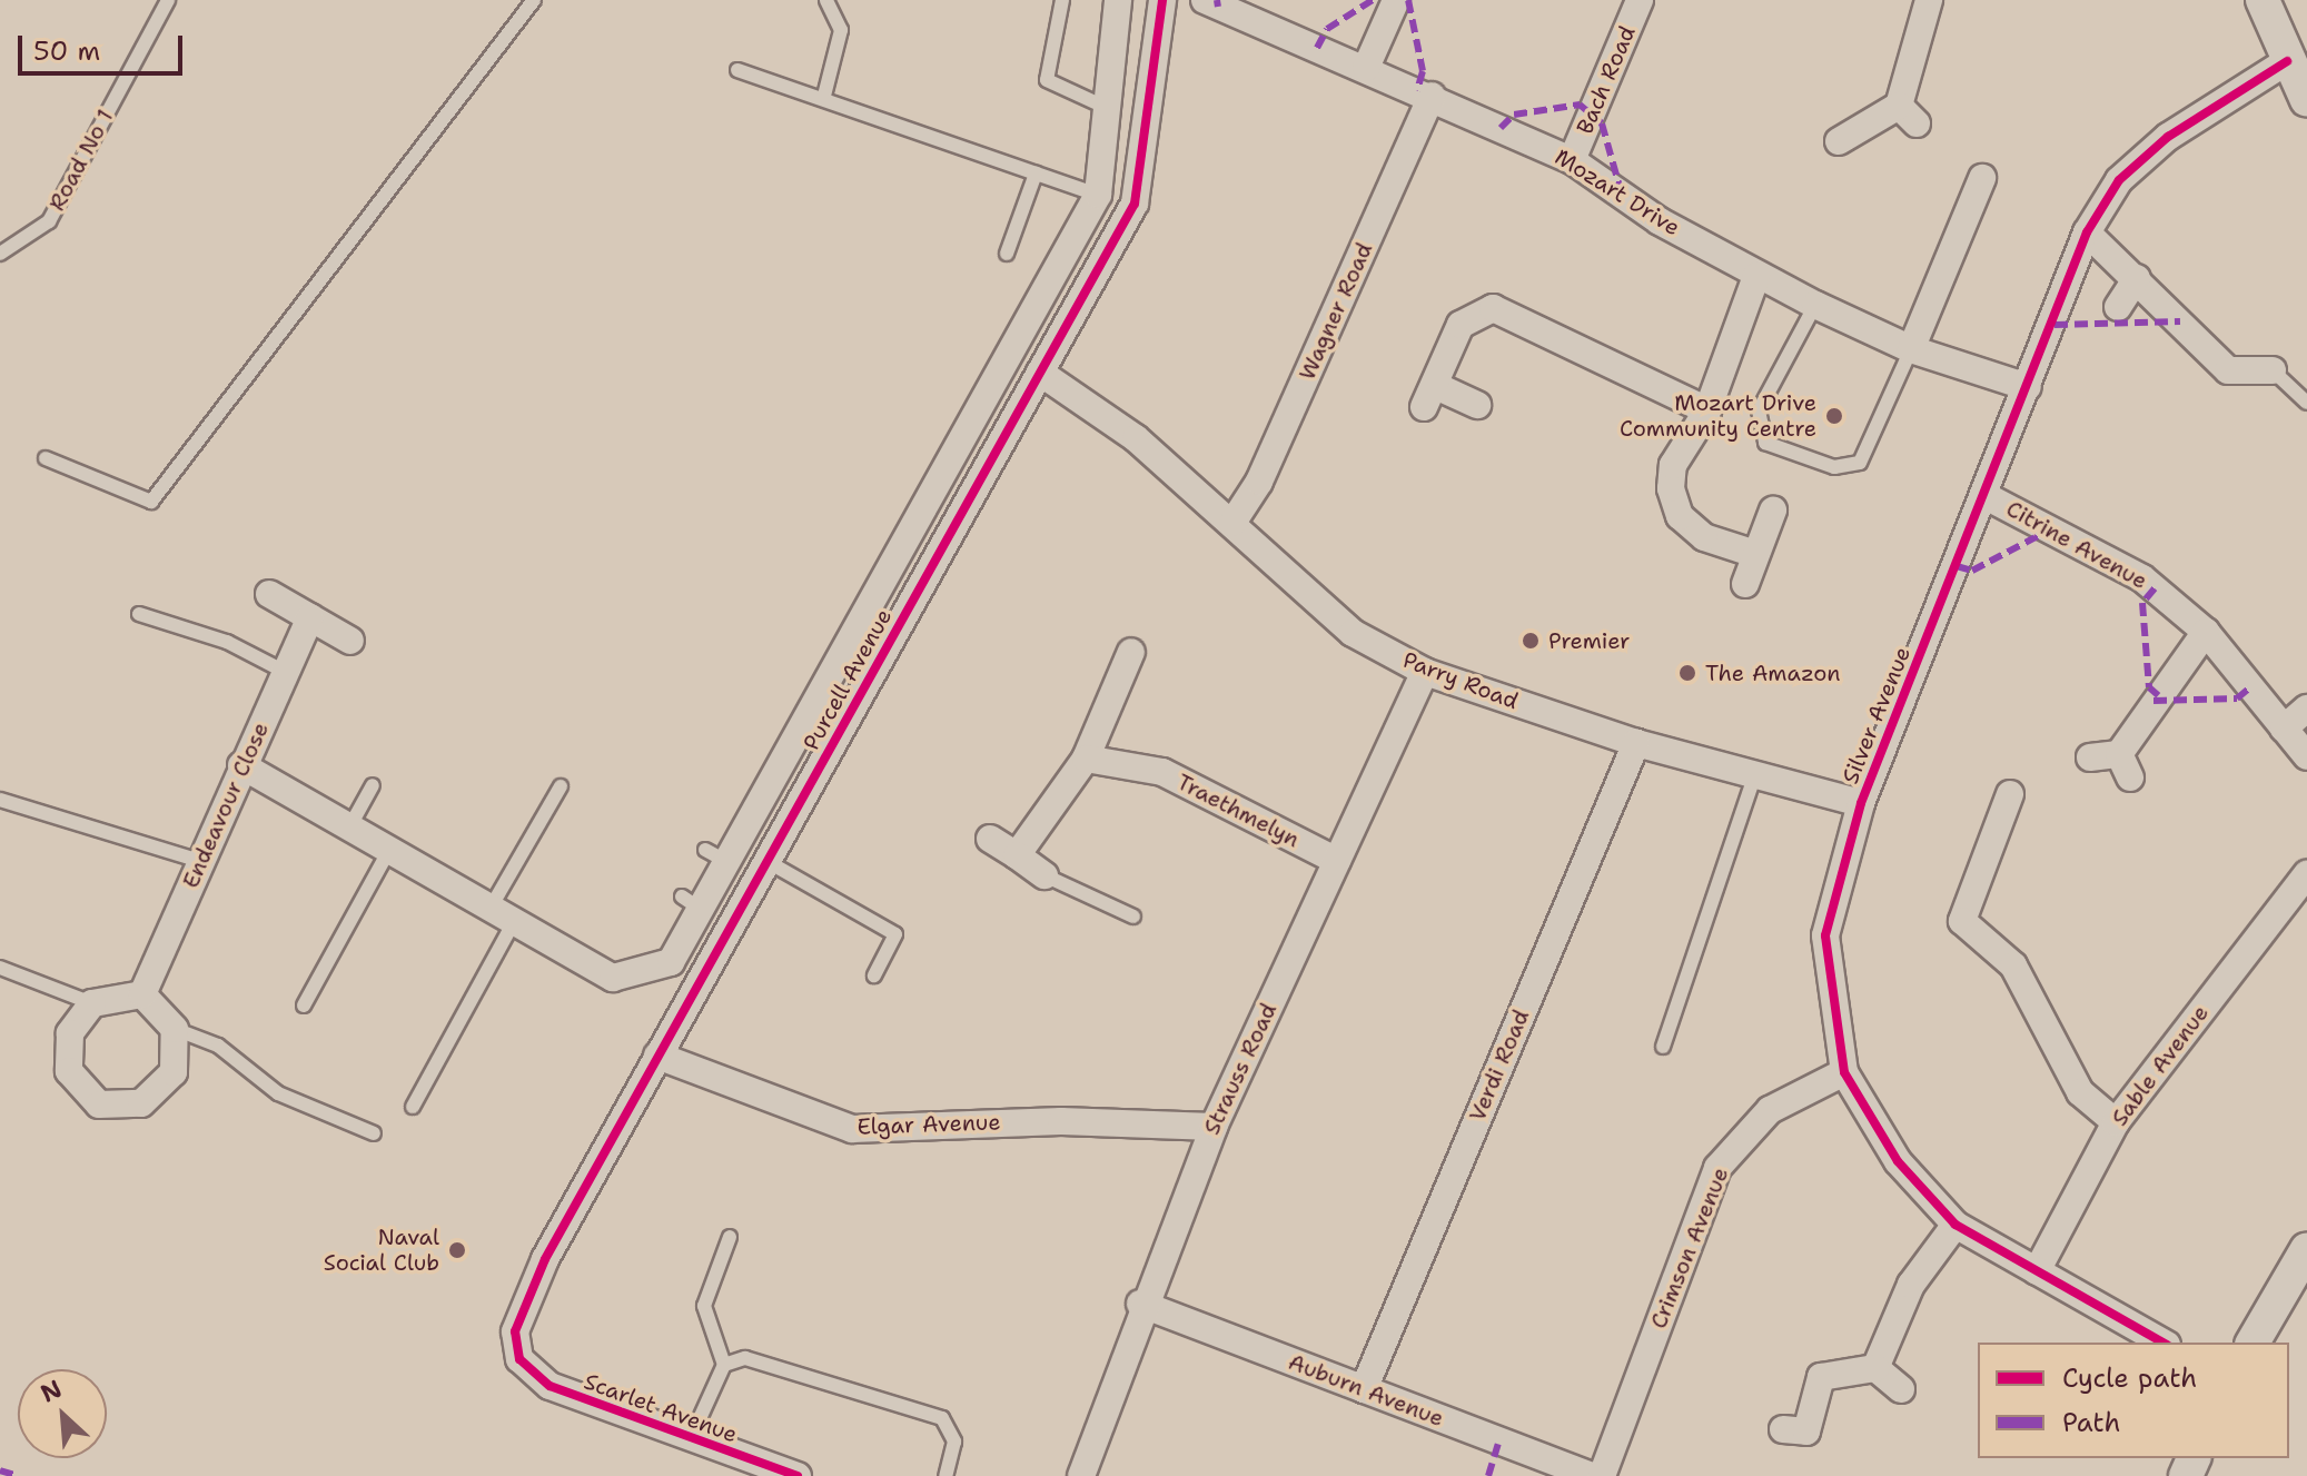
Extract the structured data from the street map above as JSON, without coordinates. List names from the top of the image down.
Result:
{
  "streets": {
    "street": [
      "Bach Road",
      "Mozart Drive",
      "Wagner Road",
      "Citrine Avenue",
      "Purcell Avenue",
      "Parry Road",
      "Silver Avenue",
      "Endeavour Close",
      "Traethmelyn",
      "Verdi Road",
      "Sable Avenue",
      "Strauss Road",
      "Elgar Avenue",
      "Crimson Avenue",
      "Auburn Avenue",
      "Scarlet Avenue"
    ],
    "lane": ["Road No 1"]
  },
  "crossings": [
    ["Bach Road", "Mozart Drive"],
    ["Mozart Drive", "Wagner Road"],
    ["Mozart Drive", "Silver Avenue"],
    ["Wagner Road", "Parry Road"],
    ["Citrine Avenue", "Silver Avenue"],
    ["Purcell Avenue", "Parry Road"],
    ["Purcell Avenue", "Elgar Avenue"],
    ["Purcell Avenue", "Scarlet Avenue"],
    ["Parry Road", "Silver Avenue"],
    ["Parry Road", "Verdi Road"],
    ["Parry Road", "Strauss Road"],
    ["Silver Avenue", "Sable Avenue"],
    ["Silver Avenue", "Crimson Avenue"],
    ["Traethmelyn", "Strauss Road"],
    ["Verdi Road", "Auburn Avenue"],
    ["Strauss Road", "Elgar Avenue"],
    ["Strauss Road", "Auburn Avenue"]
  ],
  "places": [
    "Mozart Drive Community Centre",
    "Premier",
    "The Amazon",
    "Naval Social Club"
  ],
  "legend": ["Cycle path", "Path"],
  "scale_bar": "50 m",
  "north": "top left"
}
